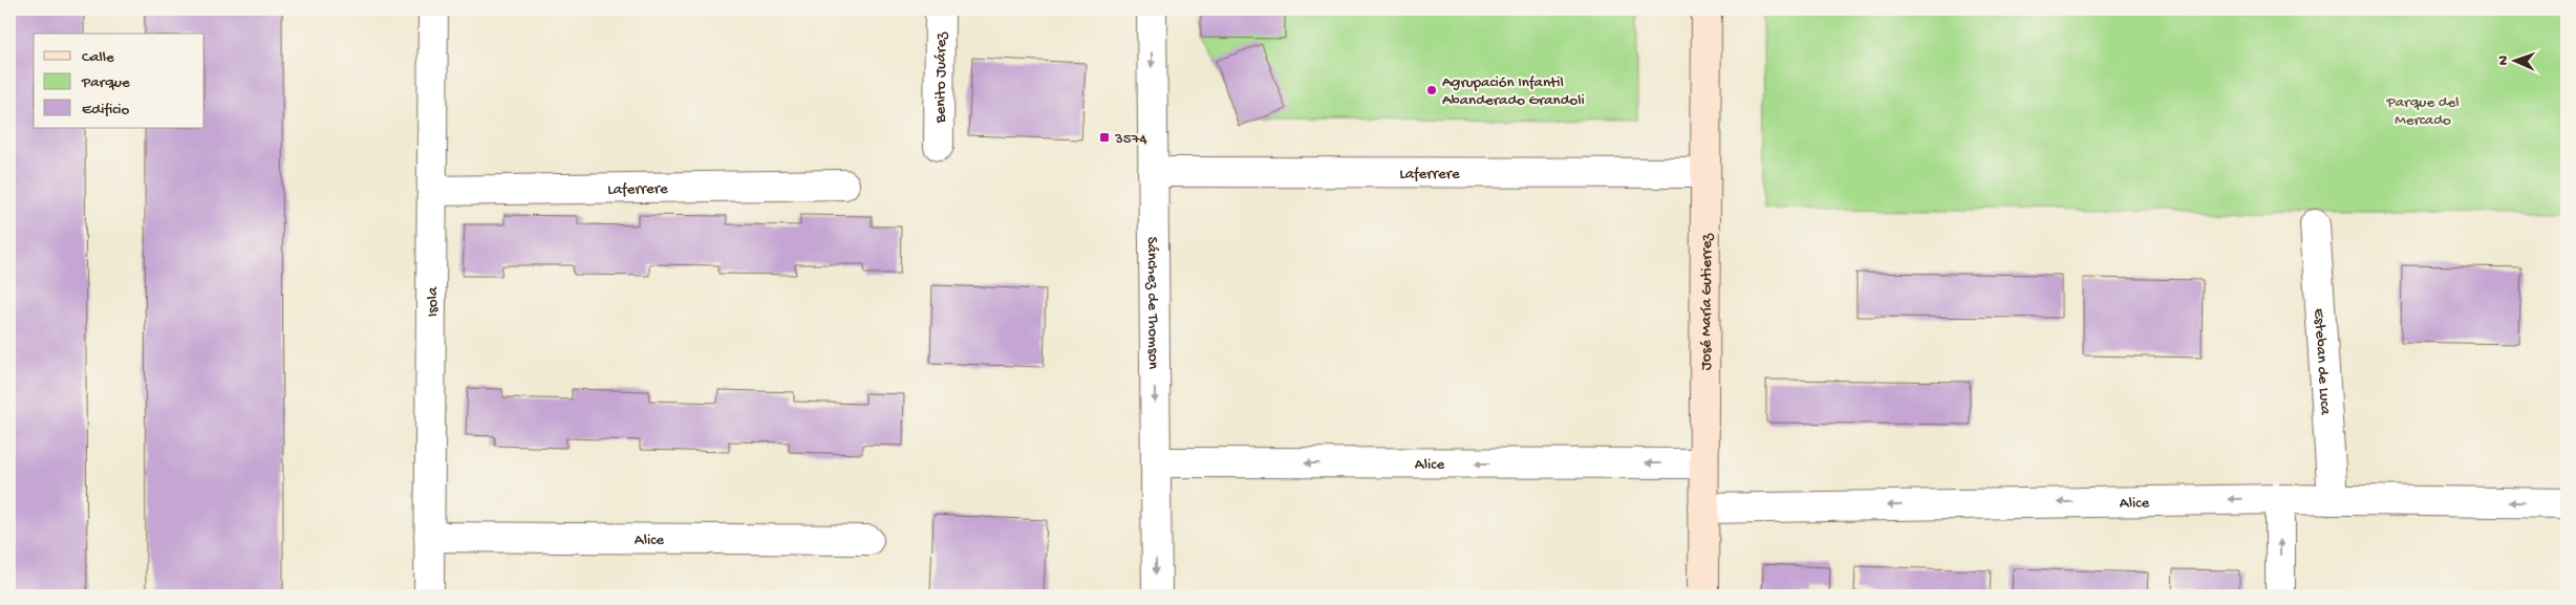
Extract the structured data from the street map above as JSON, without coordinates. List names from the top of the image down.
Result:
{
  "streets": {
    "street": [
      "Benito Juárez",
      "Laferrere",
      "Isola",
      "Sánchez de Thomson",
      "José María Gutierrez",
      "Esteban de Luca",
      "Alice"
    ]
  },
  "crossings": [
    ["Laferrere", "Isola"],
    ["Laferrere", "Sánchez de Thomson"],
    ["Laferrere", "José María Gutierrez"],
    ["Isola", "Alice"],
    ["Sánchez de Thomson", "Alice"],
    ["José María Gutierrez", "Alice"],
    ["Esteban de Luca", "Alice"]
  ],
  "one_way": ["Sánchez de Thomson", "Alice"],
  "parks": ["Parque del Mercado"],
  "places": {
    "other": ["Agrupación Infantil Abanderado Grandoli"],
    "transit": ["3574"]
  },
  "legend": ["Calle", "Parque", "Edificio"],
  "north": "left"
}
